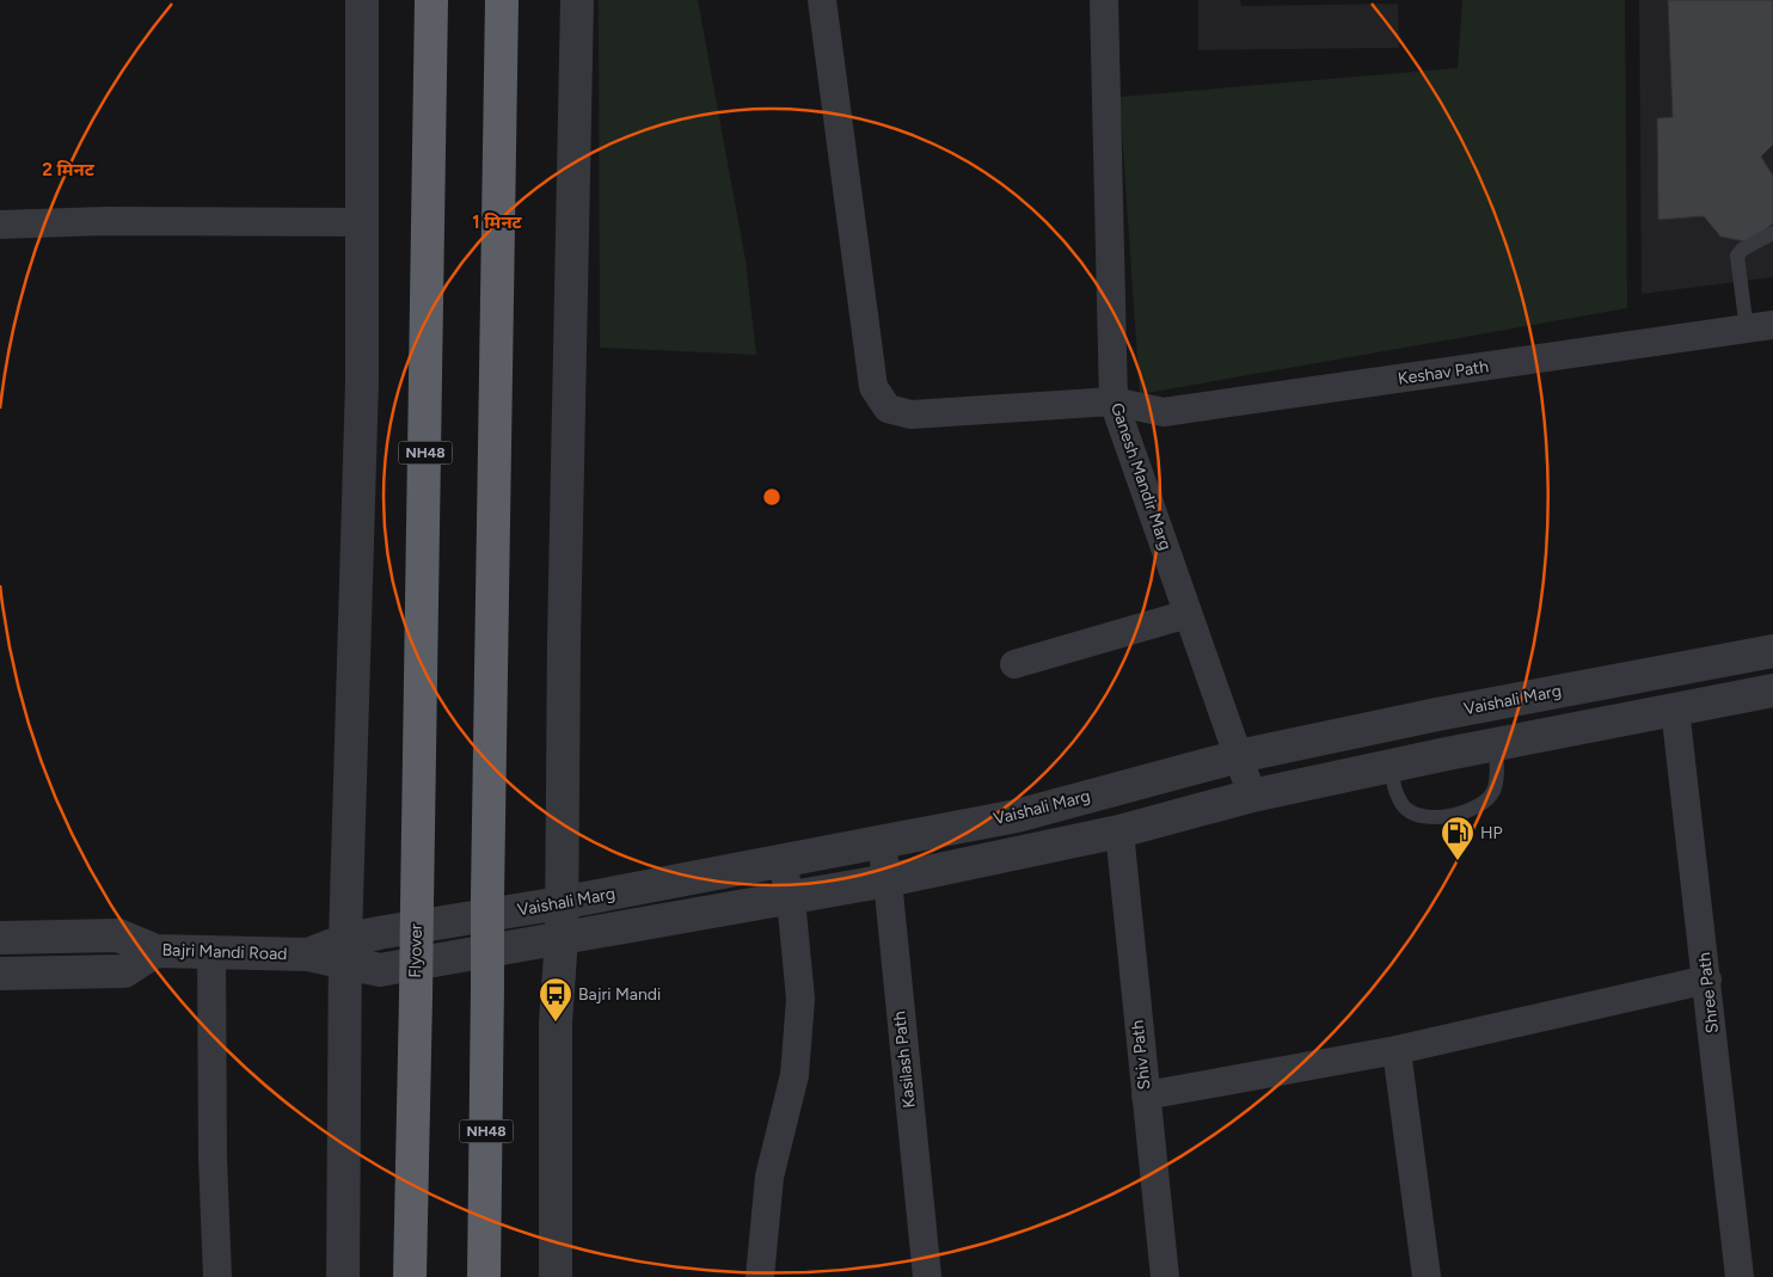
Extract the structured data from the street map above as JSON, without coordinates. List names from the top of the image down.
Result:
{
  "streets": {
    "highway": ["NH48", "Flyover"],
    "street": [
      "Keshav Path",
      "Ganesh Mandir Marg",
      "Vaishali Marg",
      "Bajri Mandi Road",
      "Shree Path",
      "Shiv Path",
      "Kasilash Path"
    ]
  },
  "crossings": [
    ["Keshav Path", "Ganesh Mandir Marg"],
    ["Ganesh Mandir Marg", "Vaishali Marg"],
    ["Vaishali Marg", "Bajri Mandi Road"],
    ["Vaishali Marg", "Kasilash Path"]
  ],
  "places": {
    "fuel station": ["HP"],
    "bus stop": ["Bajri Mandi"]
  },
  "rings": ["2 मिनट", "1 मिनट"]
}
